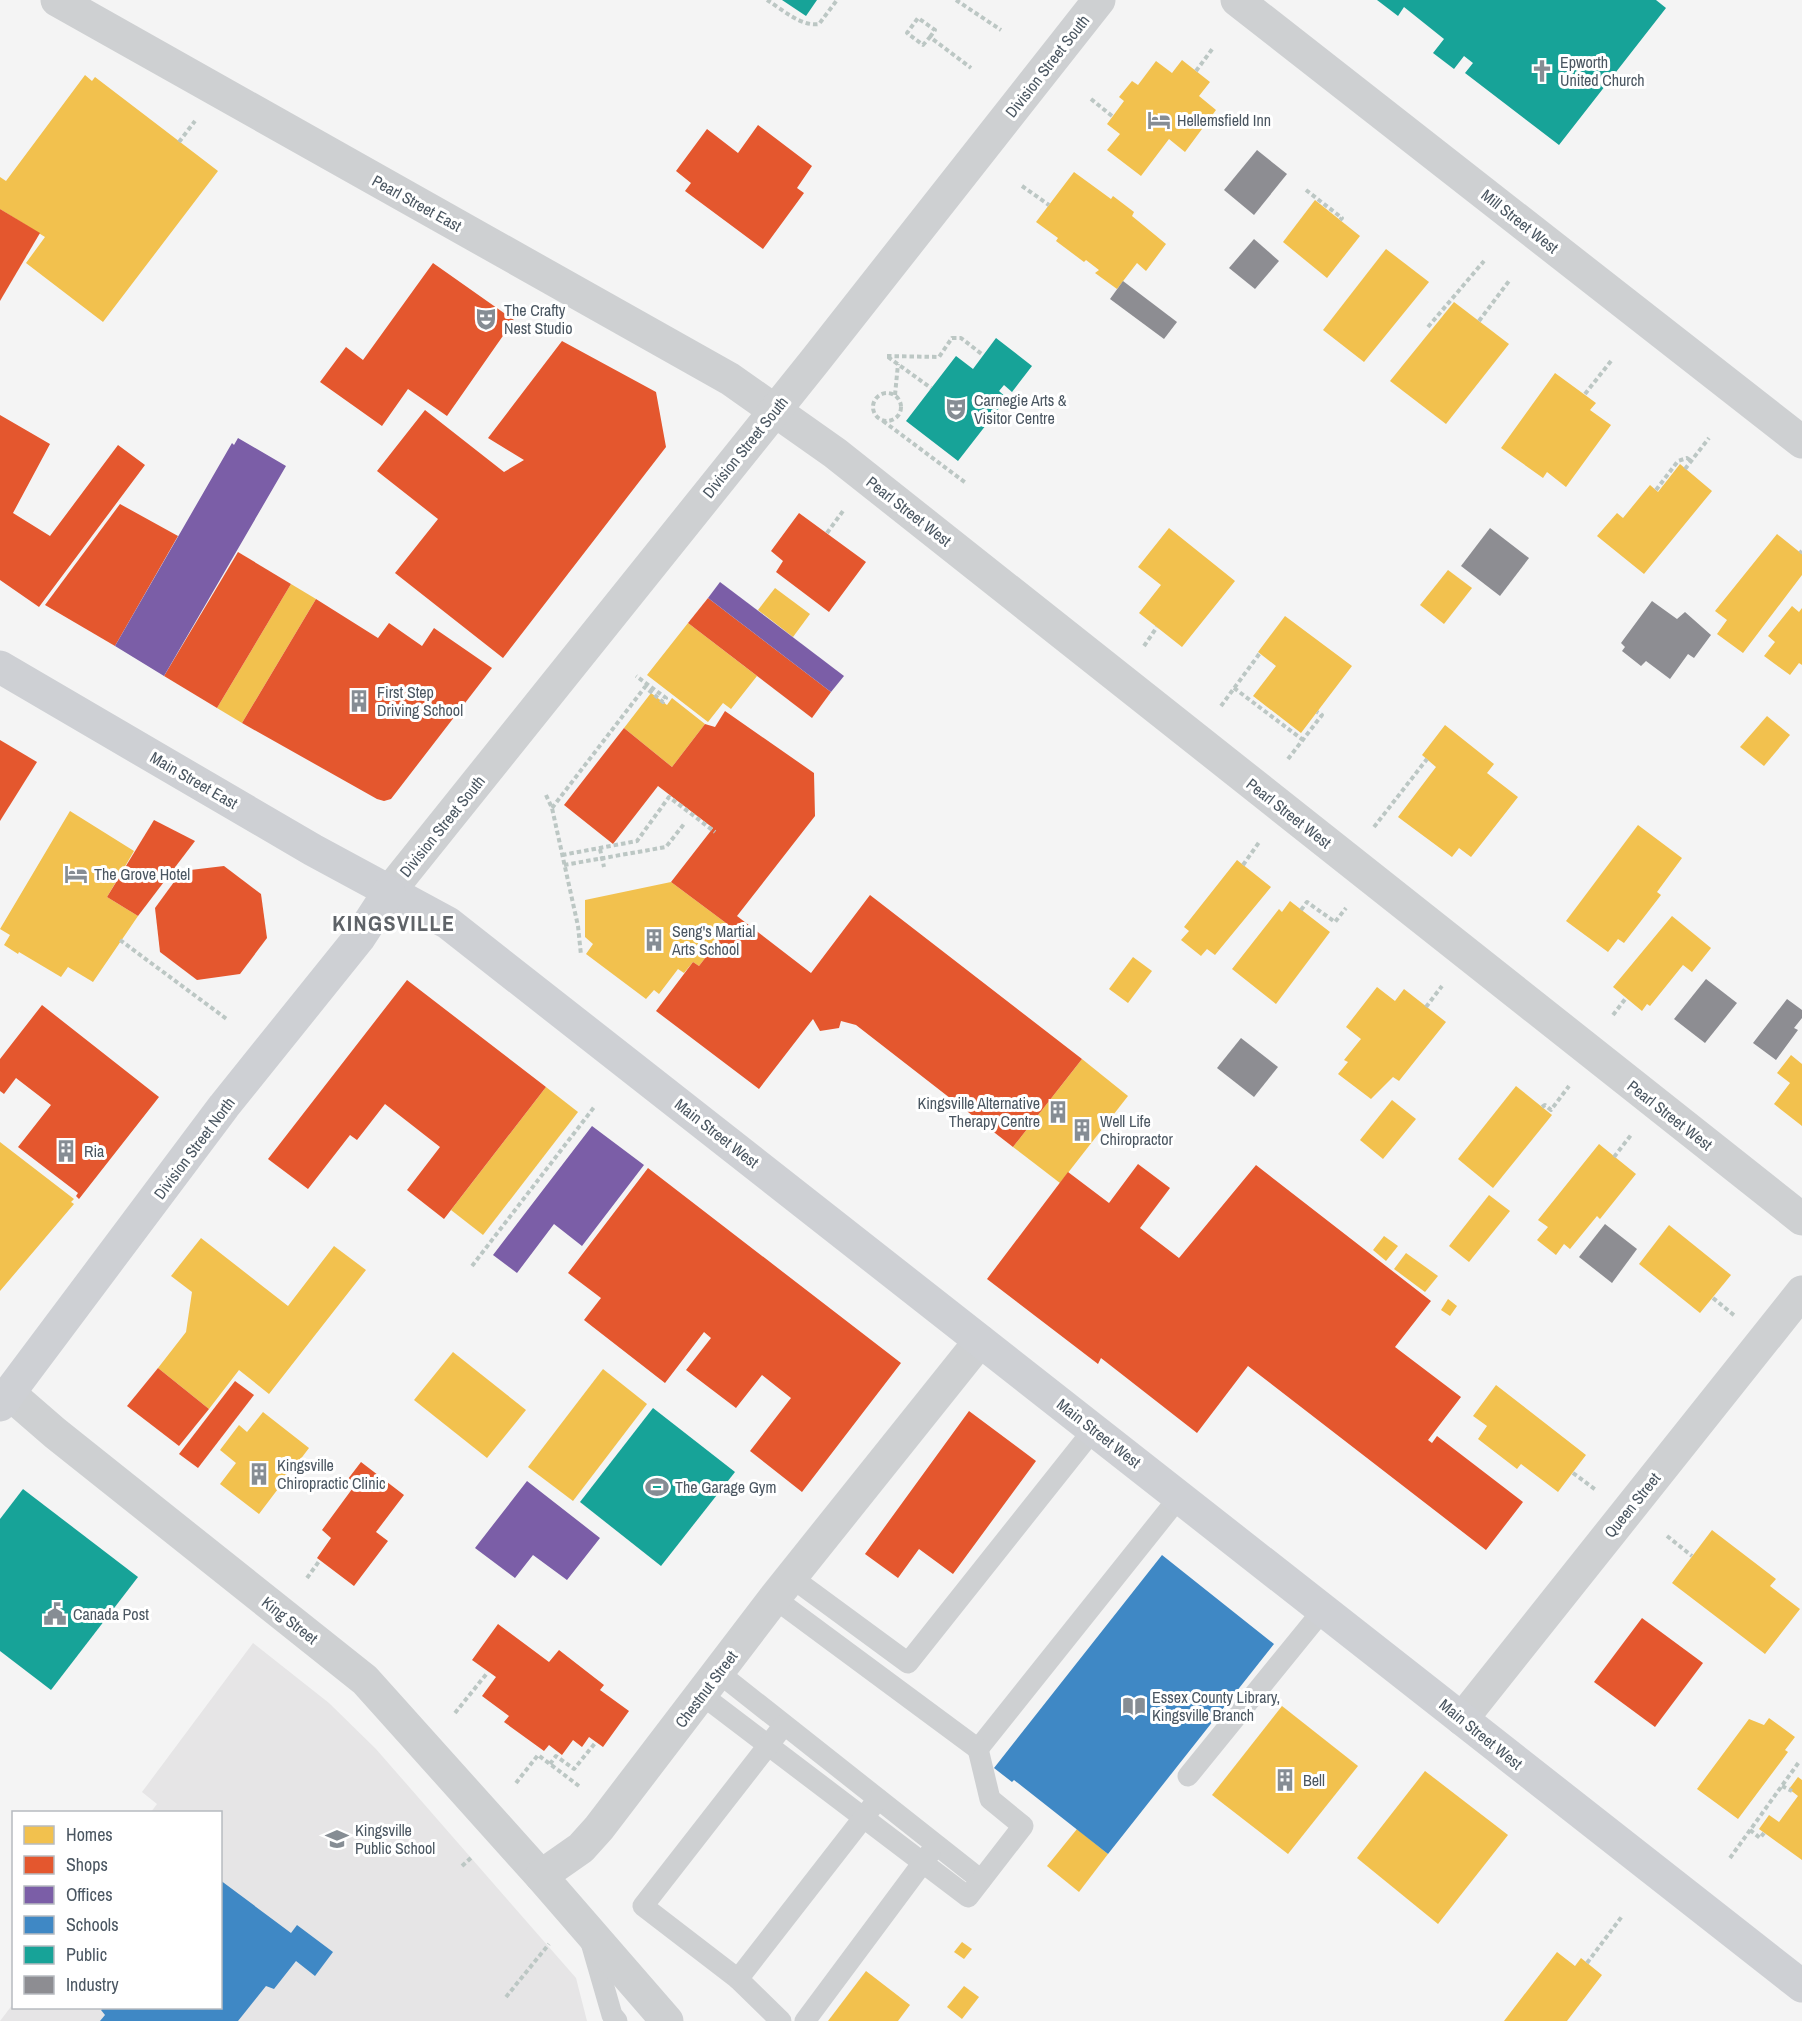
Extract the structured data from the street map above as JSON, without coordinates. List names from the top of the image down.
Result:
{
  "streets": {
    "main road": ["Main Street East", "Main Street West", "Division Street North"],
    "street": [
      "Division Street South",
      "Pearl Street East",
      "Mill Street West",
      "Pearl Street West",
      "Queen Street",
      "King Street",
      "Chestnut Street"
    ]
  },
  "crossings": [
    ["Division Street South", "Pearl Street East"],
    ["Division Street South", "Pearl Street West"],
    ["Division Street South", "Main Street East"],
    ["Division Street South", "Main Street West"],
    ["Division Street South", "Division Street North"],
    ["Pearl Street East", "Pearl Street West"],
    ["Main Street East", "Main Street West"],
    ["Main Street East", "Division Street North"],
    ["Main Street West", "Division Street North"],
    ["Main Street West", "Queen Street"],
    ["Main Street West", "Chestnut Street"],
    ["Division Street North", "King Street"],
    ["King Street", "Chestnut Street"]
  ],
  "districts": ["KINGSVILLE"],
  "places": {
    "church": ["Epworth United Church"],
    "hotel": ["Hellemsfield Inn", "The Grove Hotel"],
    "theatre": ["The Crafty Nest Studio", "Carnegie Arts & Visitor Centre"],
    "building": [
      "First Step Driving School",
      "Seng's Martial Arts School",
      "Kingsville Alternative Therapy Centre",
      "Well Life Chiropractor",
      "Ria",
      "Kingsville Chiropractic Clinic",
      "Bell"
    ],
    "sports": ["The Garage Gym"],
    "public building": ["Canada Post"],
    "library": ["Essex County Library, Kingsville Branch"],
    "school or university": ["Kingsville Public School"]
  },
  "legend": [
    "Homes",
    "Shops",
    "Offices",
    "Schools",
    "Public",
    "Industry"
  ]
}
